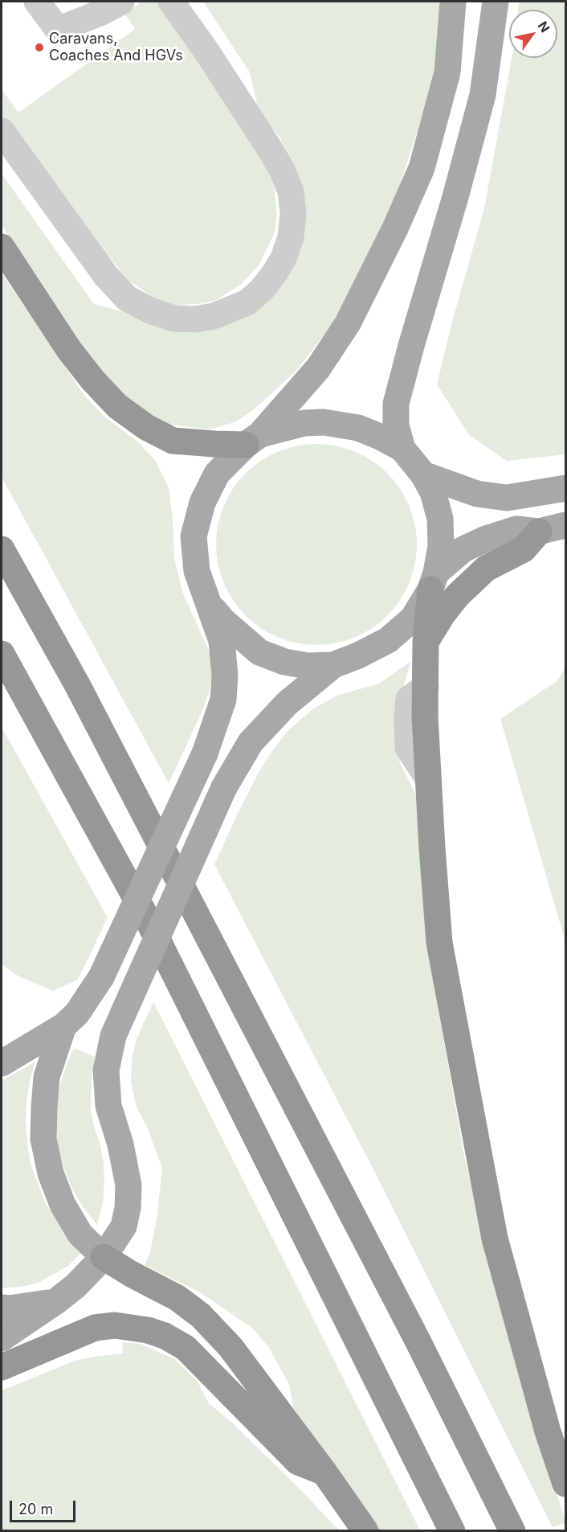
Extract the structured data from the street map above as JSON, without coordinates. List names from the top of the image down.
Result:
{
  "places": ["Caravans, Coaches And HGVs"],
  "scale_bar": "20 m",
  "north": "top right"
}
